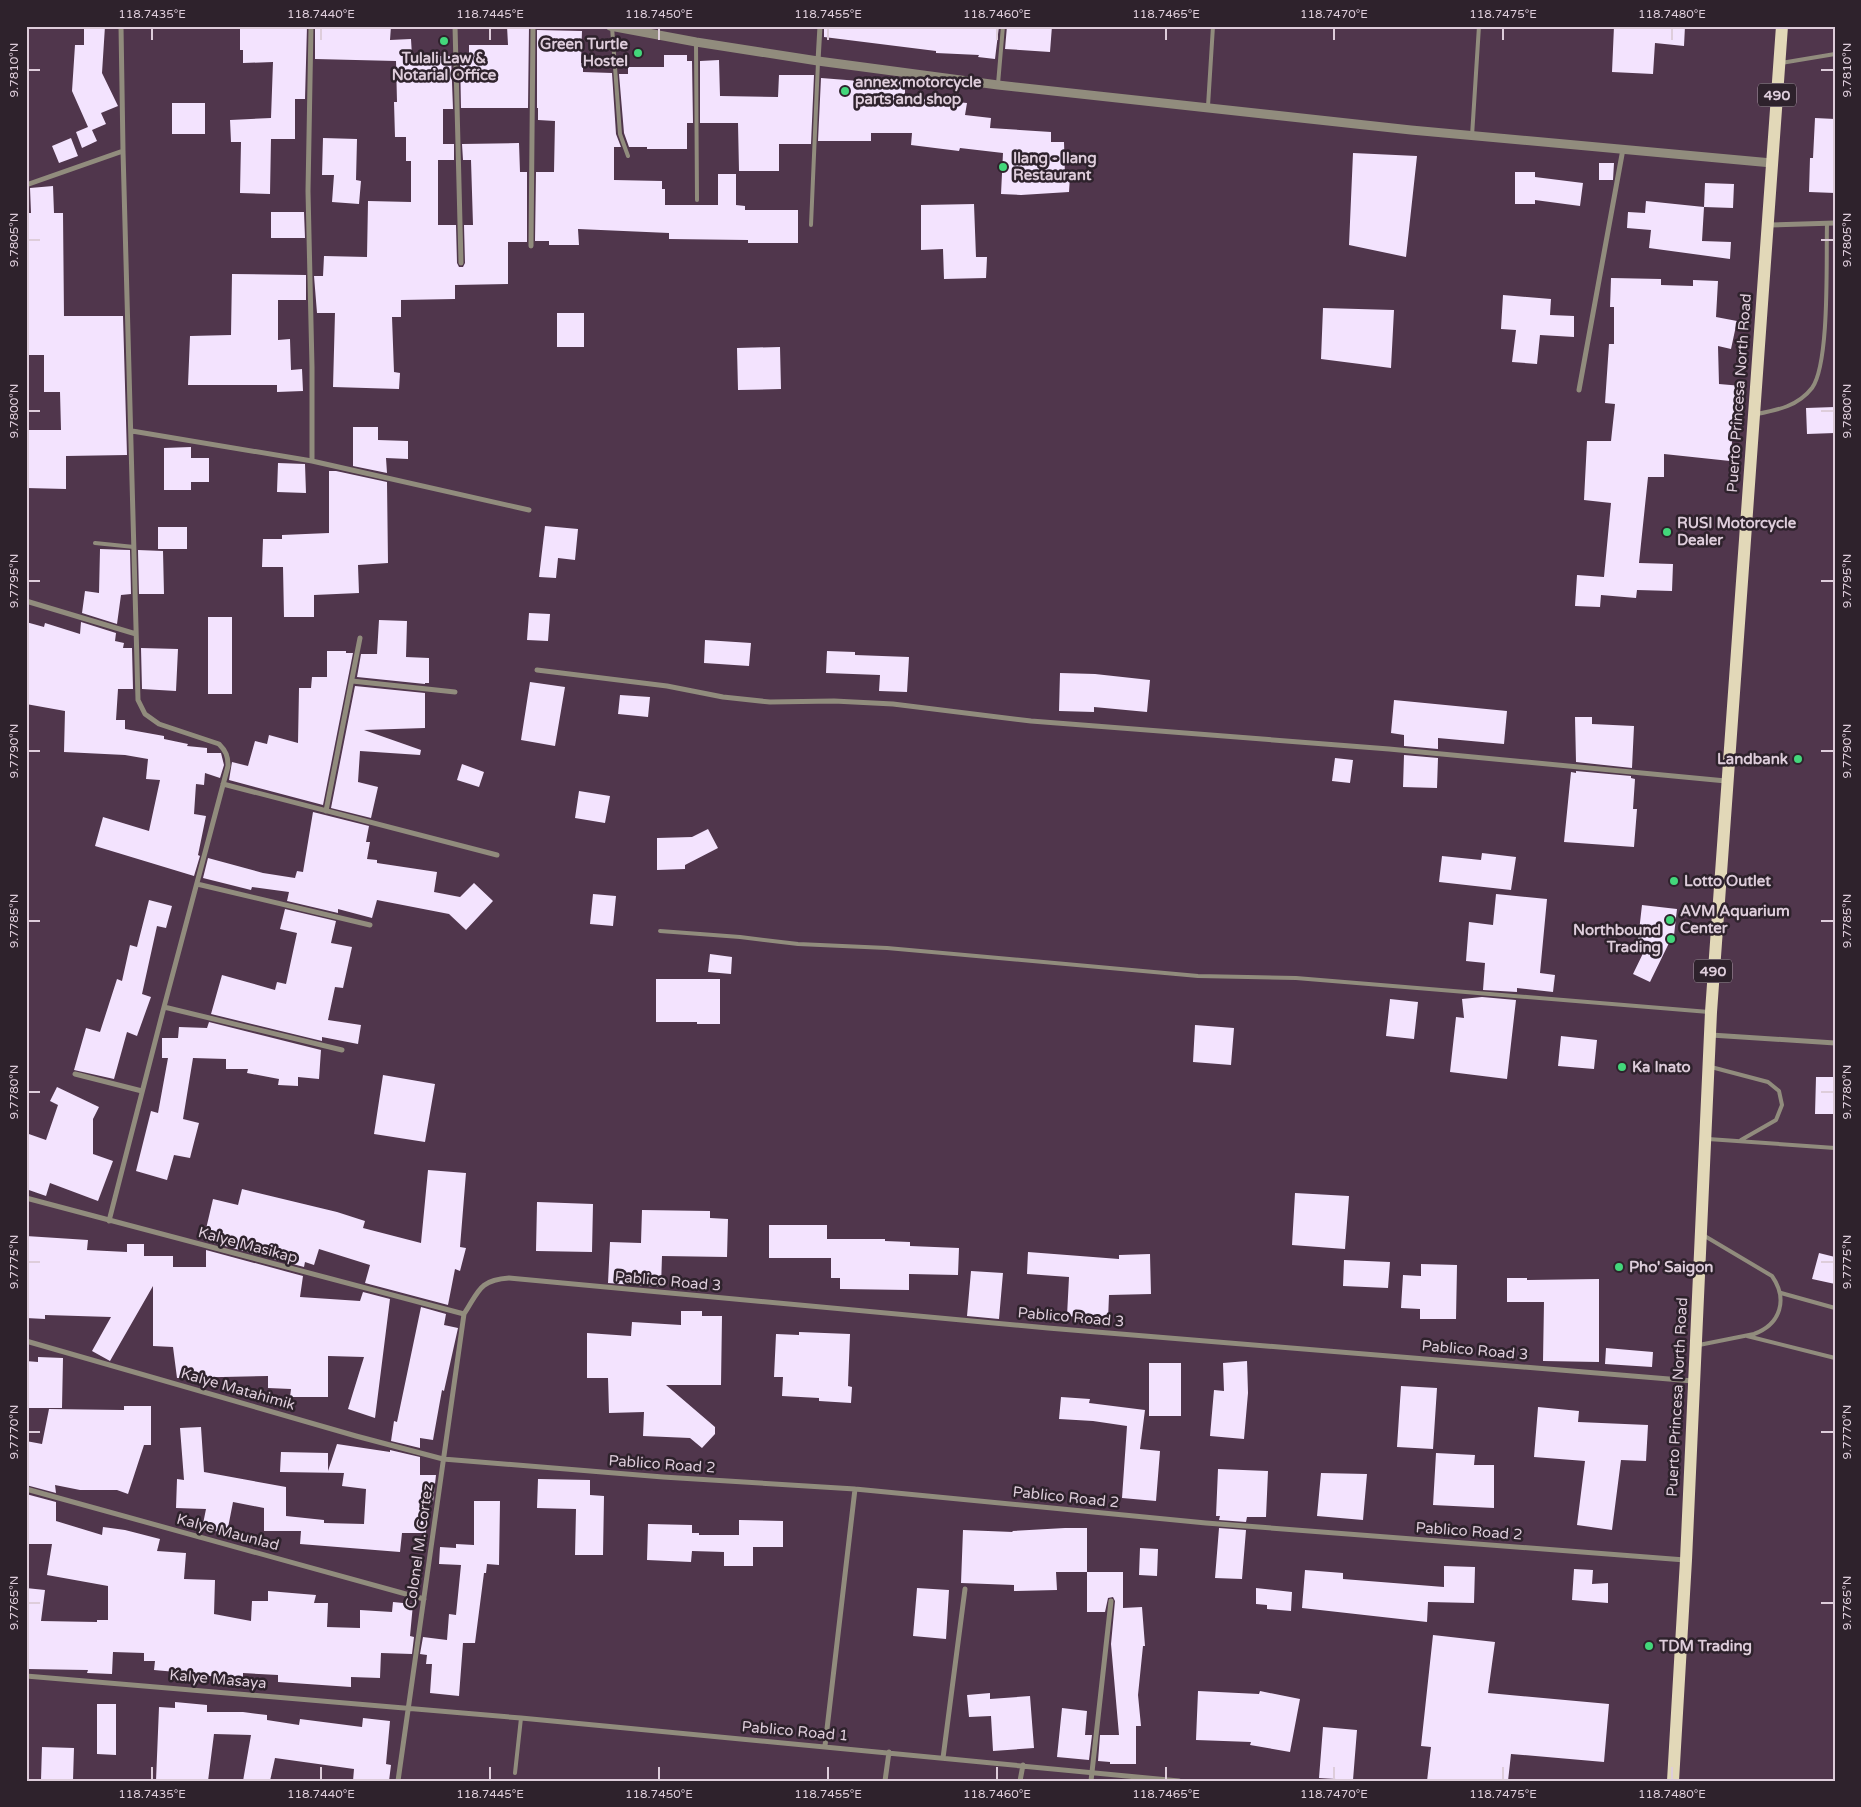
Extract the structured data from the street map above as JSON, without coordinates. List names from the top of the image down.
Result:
{
  "streets": {
    "main road": ["490", "Puerto Princesa North Road"],
    "street": [
      "Kalye Masikap",
      "Pablico Road 3",
      "Kalye Matahimik",
      "Pablico Road 2",
      "Kalye Maunlad",
      "Colonel M. Cortez",
      "Kalye Masaya",
      "Pablico Road 1"
    ]
  },
  "crossings": [
    ["Puerto Princesa North Road", "Pablico Road 3"],
    ["Puerto Princesa North Road", "Pablico Road 2"],
    ["Kalye Masikap", "Pablico Road 3"],
    ["Kalye Masikap", "Colonel M. Cortez"],
    ["Pablico Road 3", "Colonel M. Cortez"],
    ["Kalye Matahimik", "Pablico Road 2"],
    ["Kalye Matahimik", "Colonel M. Cortez"],
    ["Pablico Road 2", "Colonel M. Cortez"],
    ["Kalye Maunlad", "Colonel M. Cortez"],
    ["Colonel M. Cortez", "Kalye Masaya"],
    ["Colonel M. Cortez", "Pablico Road 1"],
    ["Kalye Masaya", "Pablico Road 1"]
  ],
  "places": [
    "Tulali Law & Notarial Office",
    "Green Turtle Hostel",
    "annex motorcycle parts and shop",
    "Ilang - Ilang Restaurant",
    "RUSI Motorcycle Dealer",
    "Landbank",
    "Lotto Outlet",
    "AVM Aquarium Center",
    "Northbound Trading",
    "Ka Inato",
    "Pho' Saigon",
    "TDM Trading"
  ],
  "coordinates": [
    "118.7435°E",
    "118.7440°E",
    "118.7445°E",
    "118.7450°E",
    "118.7455°E",
    "118.7460°E",
    "118.7465°E",
    "118.7470°E",
    "118.7475°E",
    "118.7480°E",
    "9.7810°N",
    "9.7805°N",
    "9.7800°N",
    "9.7795°N",
    "9.7790°N",
    "9.7785°N",
    "9.7780°N",
    "9.7775°N",
    "9.7770°N",
    "9.7765°N"
  ]
}
